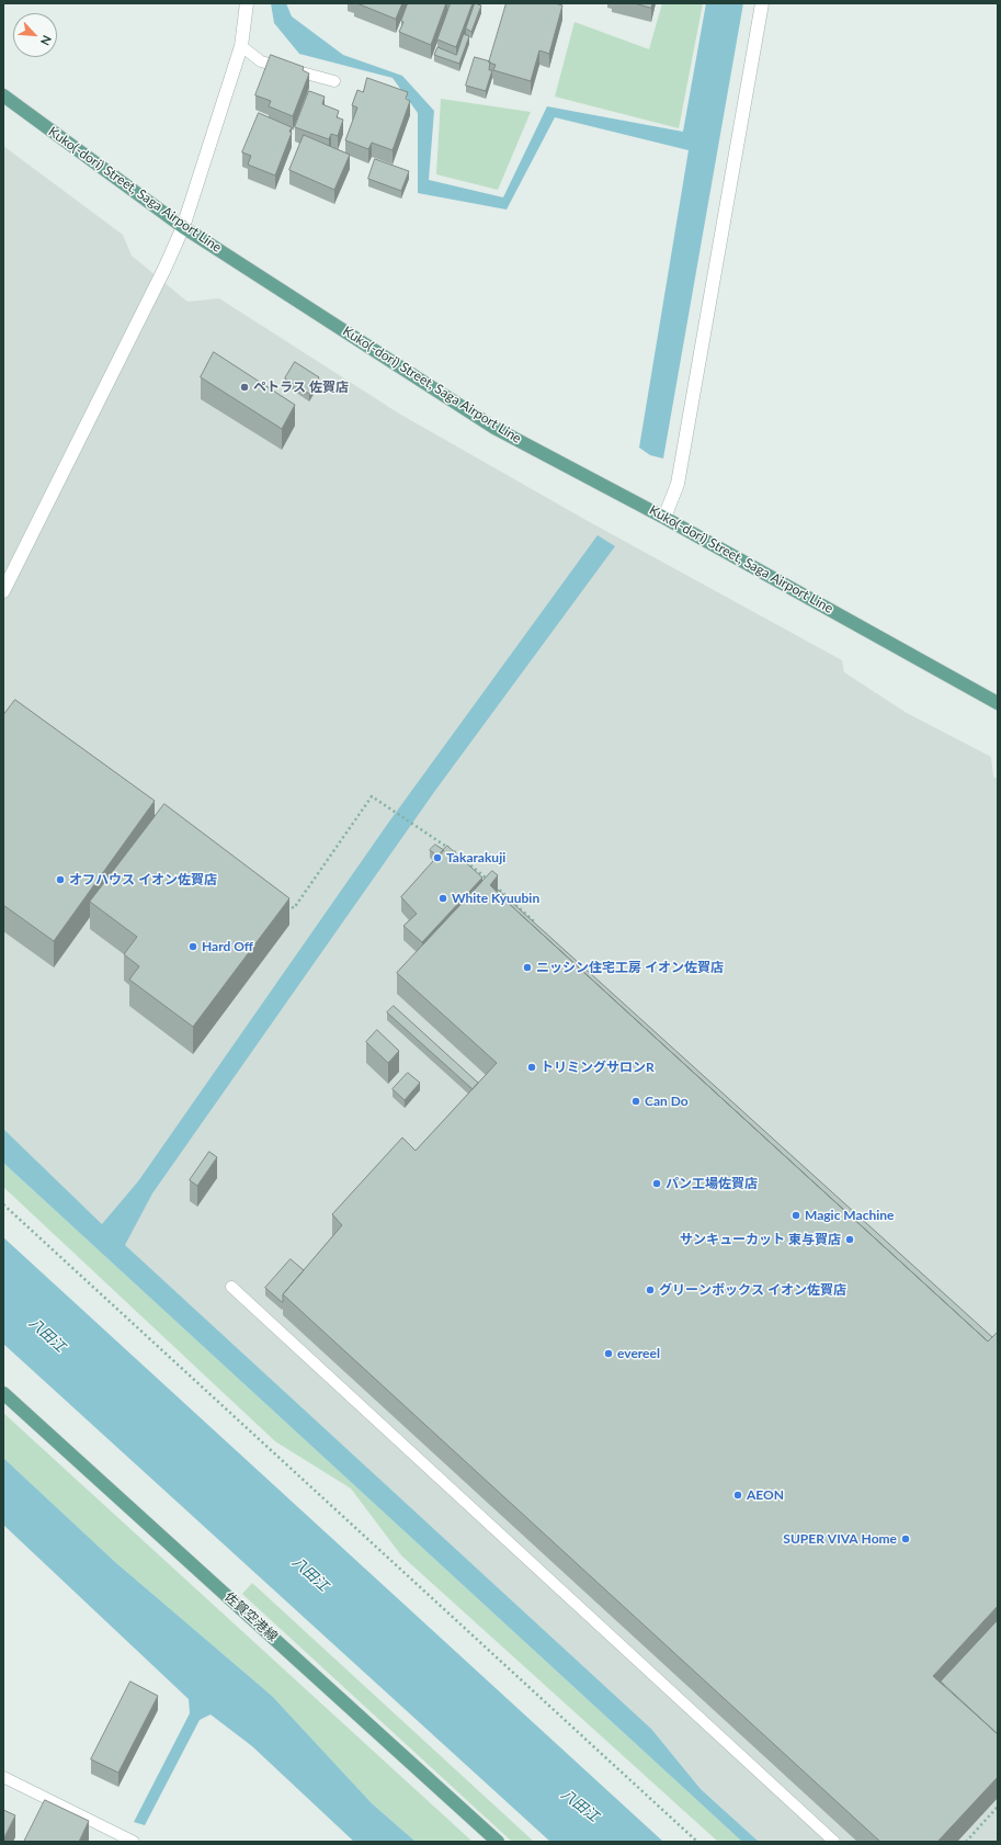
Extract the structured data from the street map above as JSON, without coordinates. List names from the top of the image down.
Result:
{
  "streets": {
    "main road": ["Kuko(-dori) Street, Saga Airport Line", "佐賀空港線"]
  },
  "water": ["八田江"],
  "places": [
    "ペトラス 佐賀店",
    "Takarakuji",
    "オフハウス イオン佐賀店",
    "White Kyuubin",
    "Hard Off",
    "ニッシン住宅工房 イオン佐賀店",
    "トリミングサロンR",
    "Can Do",
    "パン工場佐賀店",
    "Magic Machine",
    "サンキューカット 東与賀店",
    "グリーンボックス イオン佐賀店",
    "evereel",
    "AEON",
    "SUPER VIVA Home"
  ],
  "north": "bottom right"
}
